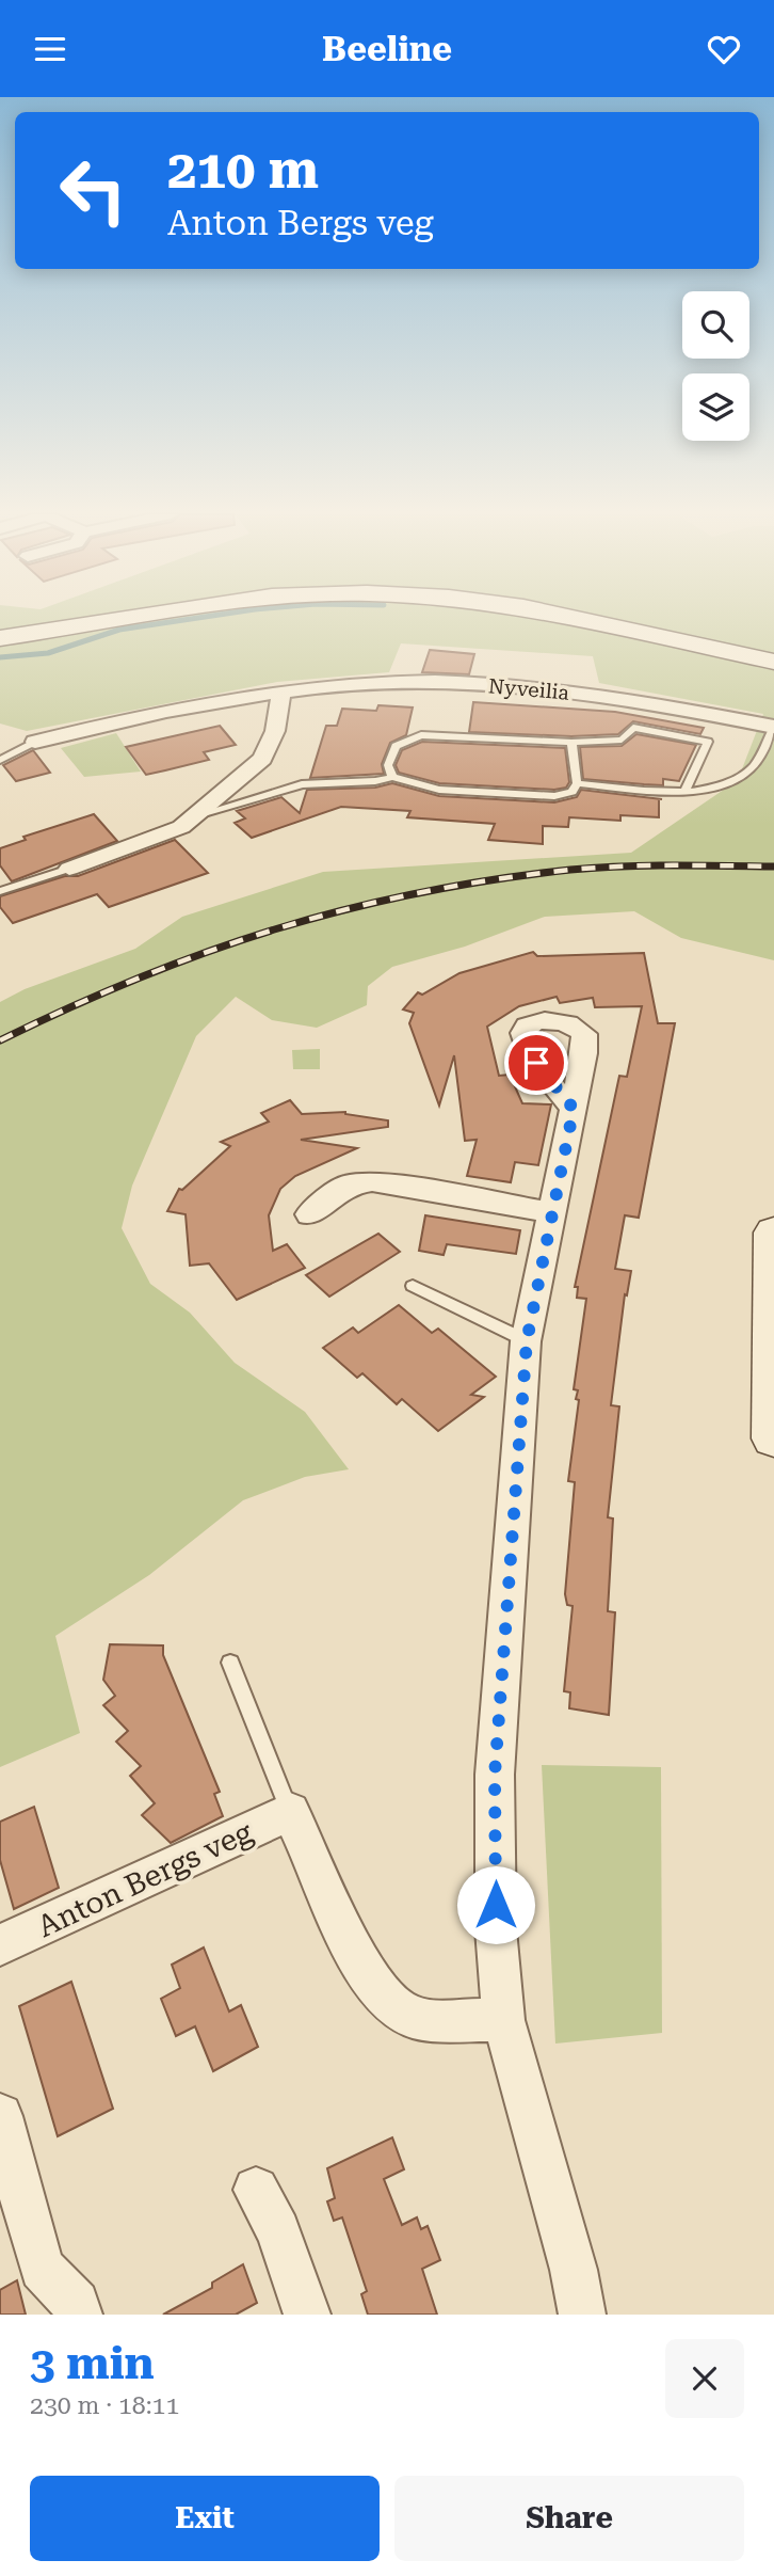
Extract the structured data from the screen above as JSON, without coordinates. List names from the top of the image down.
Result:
{
  "streets": {
    "street": ["Nyveilia", "Anton Bergs veg"]
  },
  "page": {
    "header": "Beeline",
    "turn": ["210 m", "Anton Bergs veg"],
    "heading": ["3 min", "230 m · 18:11"],
    "buttons": ["Exit", "Share"]
  }
}
